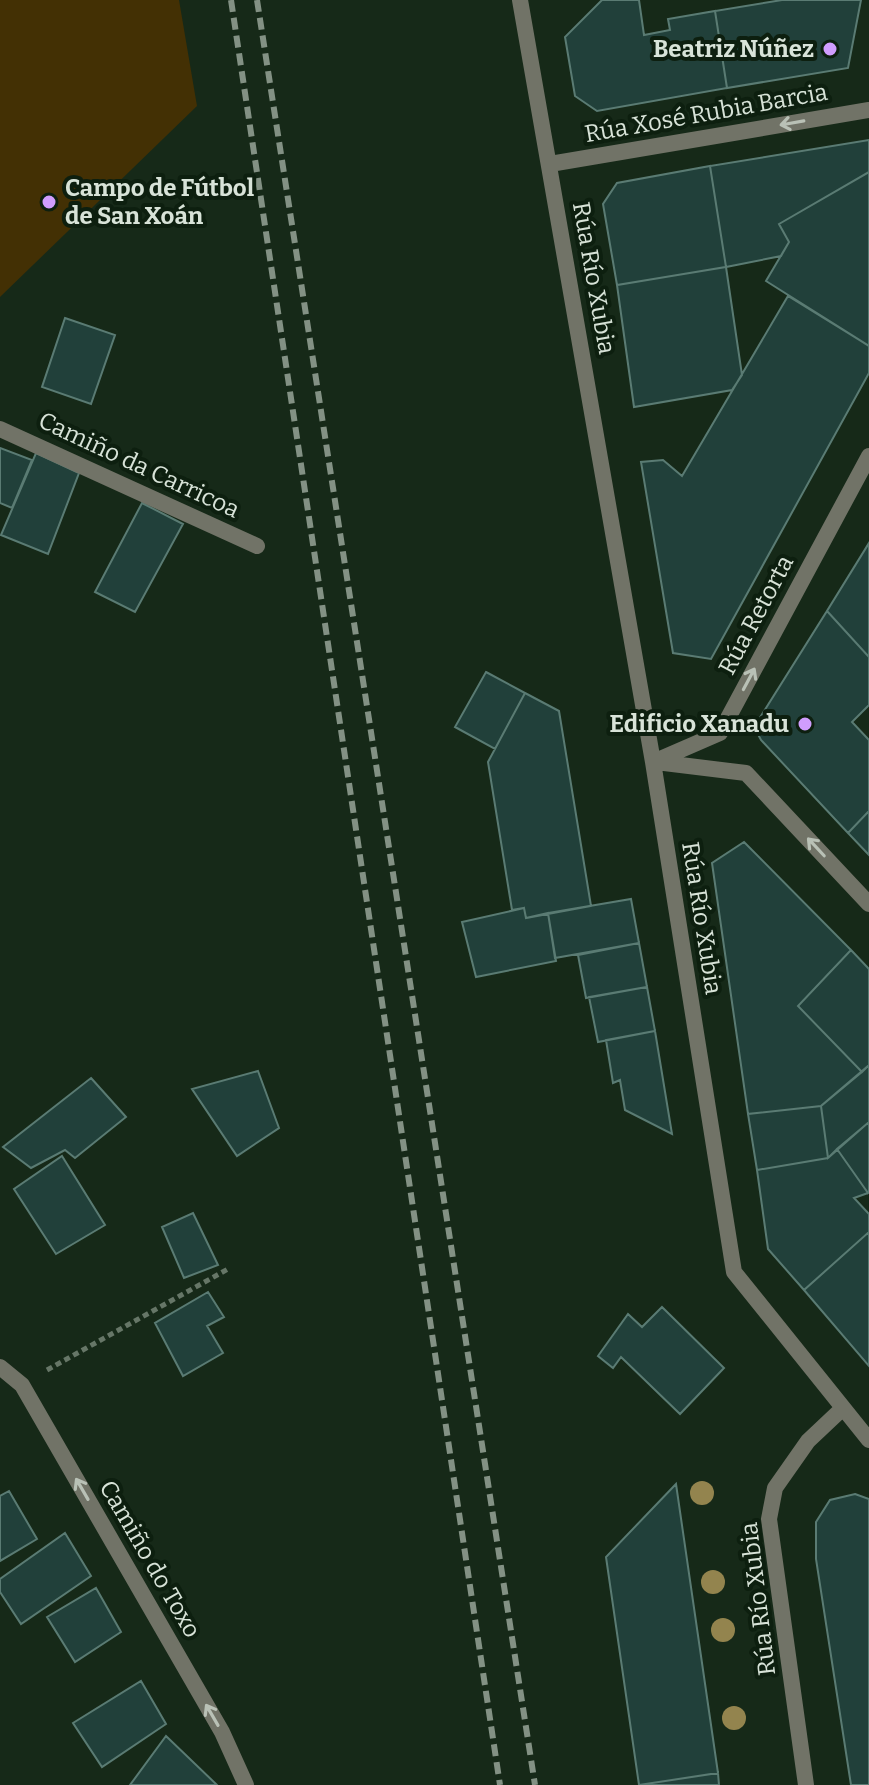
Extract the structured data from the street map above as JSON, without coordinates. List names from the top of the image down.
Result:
{
  "streets": {
    "street": [
      "Rúa Xosé Rubia Barcia",
      "Rúa Río Xubia",
      "Camiño da Carricoa",
      "Rúa Retorta",
      "Camiño do Toxo"
    ]
  },
  "crossings": [
    ["Rúa Xosé Rubia Barcia", "Rúa Río Xubia"],
    ["Rúa Río Xubia", "Rúa Retorta"]
  ],
  "one_way": ["Rúa Xosé Rubia Barcia", "Rúa Retorta", "Camiño do Toxo"],
  "places": ["Beatriz Núñez", "Campo de Fútbol de San Xoán", "Edificio Xanadu"]
}
